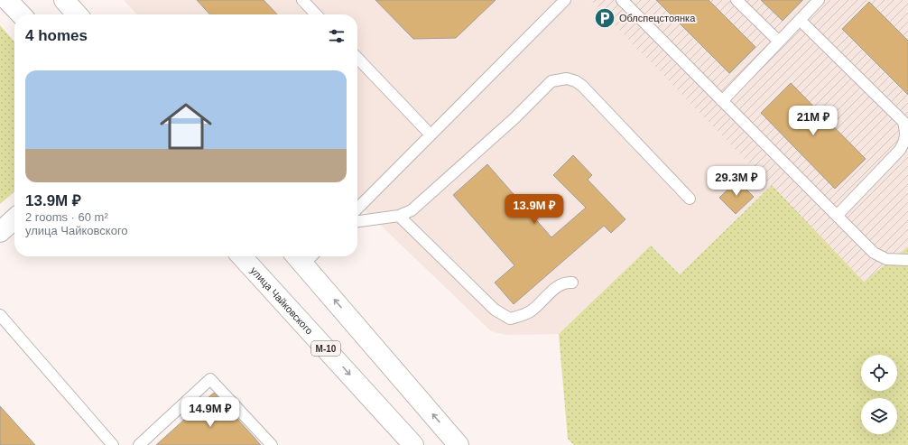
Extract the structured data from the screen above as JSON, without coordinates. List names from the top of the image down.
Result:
{
  "streets": {
    "main road": ["улица Чайковского", "М-10"]
  },
  "places": {
    "parking": ["Облспецстоянка"]
  },
  "page": {
    "heading": "4 homes",
    "list": [
      {
        "name": "13.9M ₽",
        "note": "2 rooms · 60 m² · улица Чайковского"
      }
    ],
    "price": [
      "21M ₽",
      "29.3M ₽",
      "13.9M ₽",
      "14.9M ₽"
    ]
  }
}
